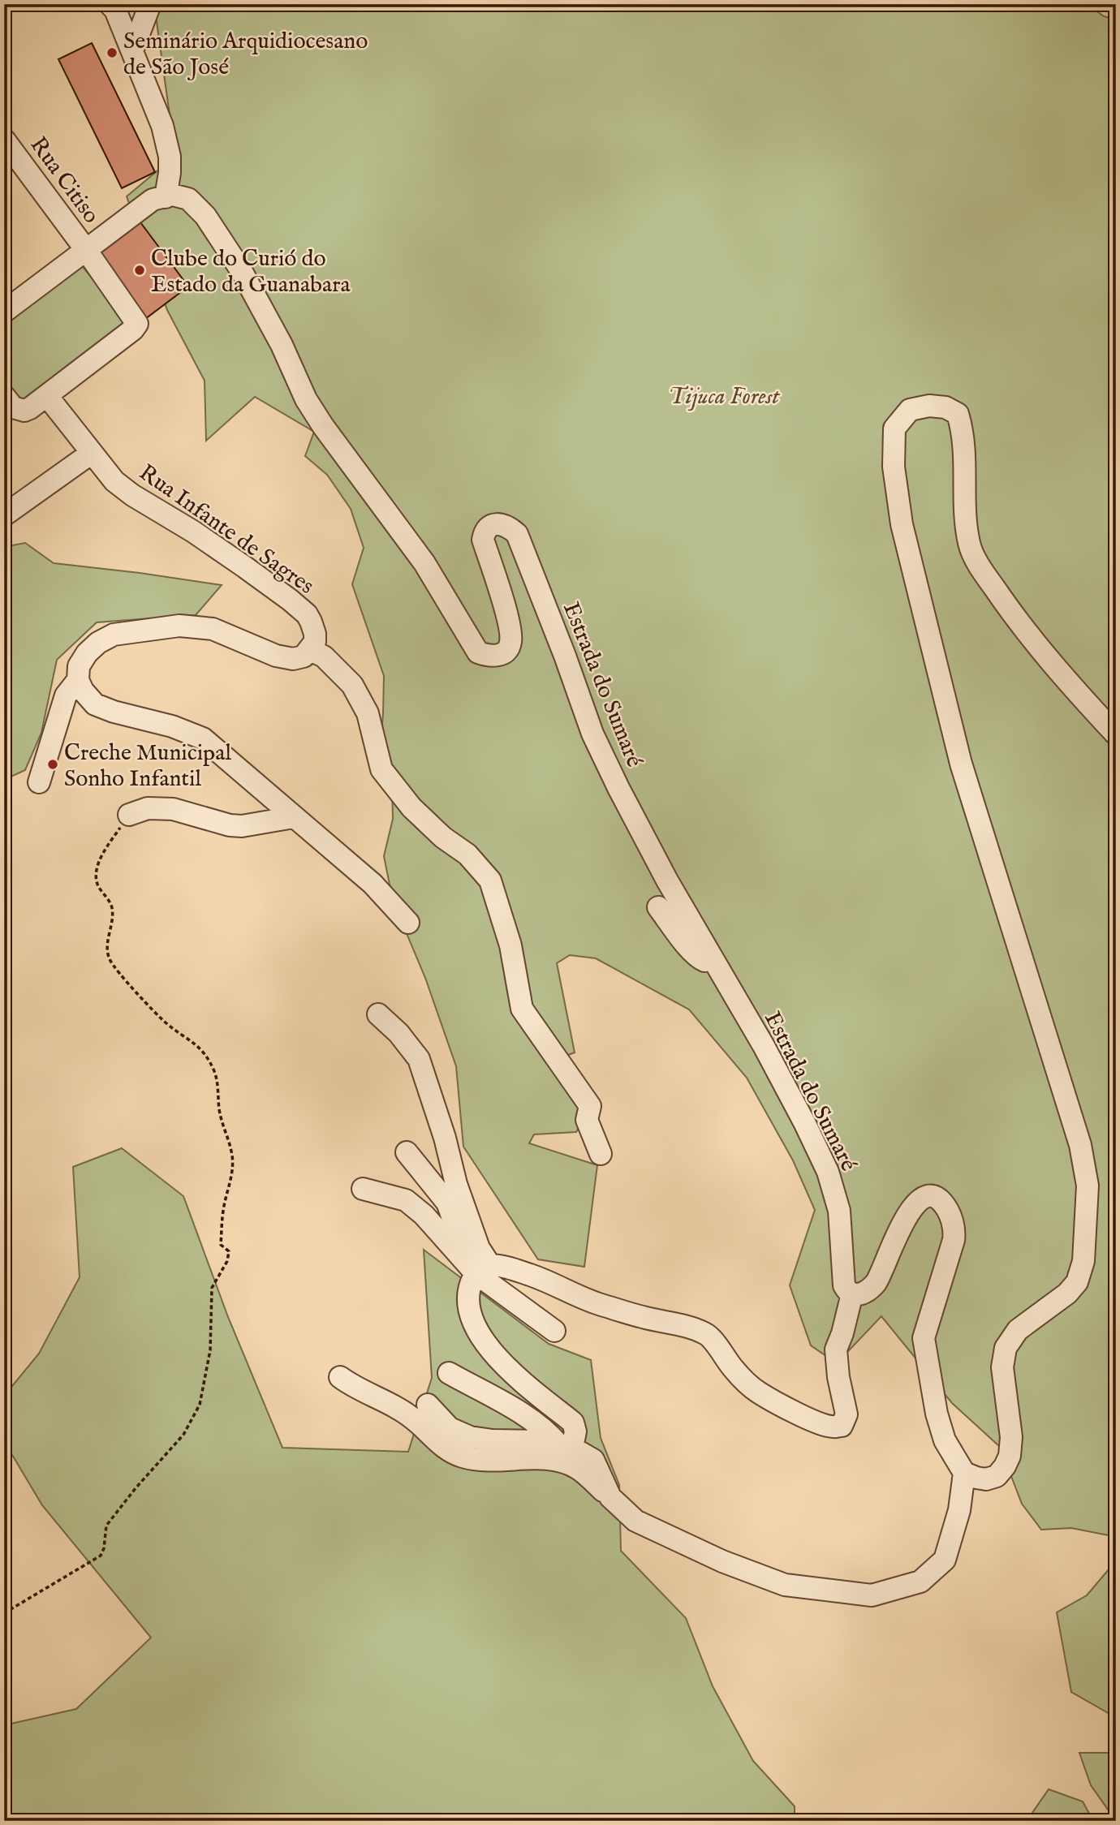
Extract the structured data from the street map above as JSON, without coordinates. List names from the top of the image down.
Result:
{
  "streets": {
    "street": ["Rua Citiso", "Rua Infante de Sagres", "Estrada do Sumaré"]
  },
  "crossings": [
    ["Rua Citiso", "Rua Infante de Sagres"]
  ],
  "parks": ["Tijuca Forest"],
  "places": ["Seminário Arquidiocesano de São José", "Clube do Curió do Estado da Guanabara", "Creche Municipal Sonho Infantil"]
}
